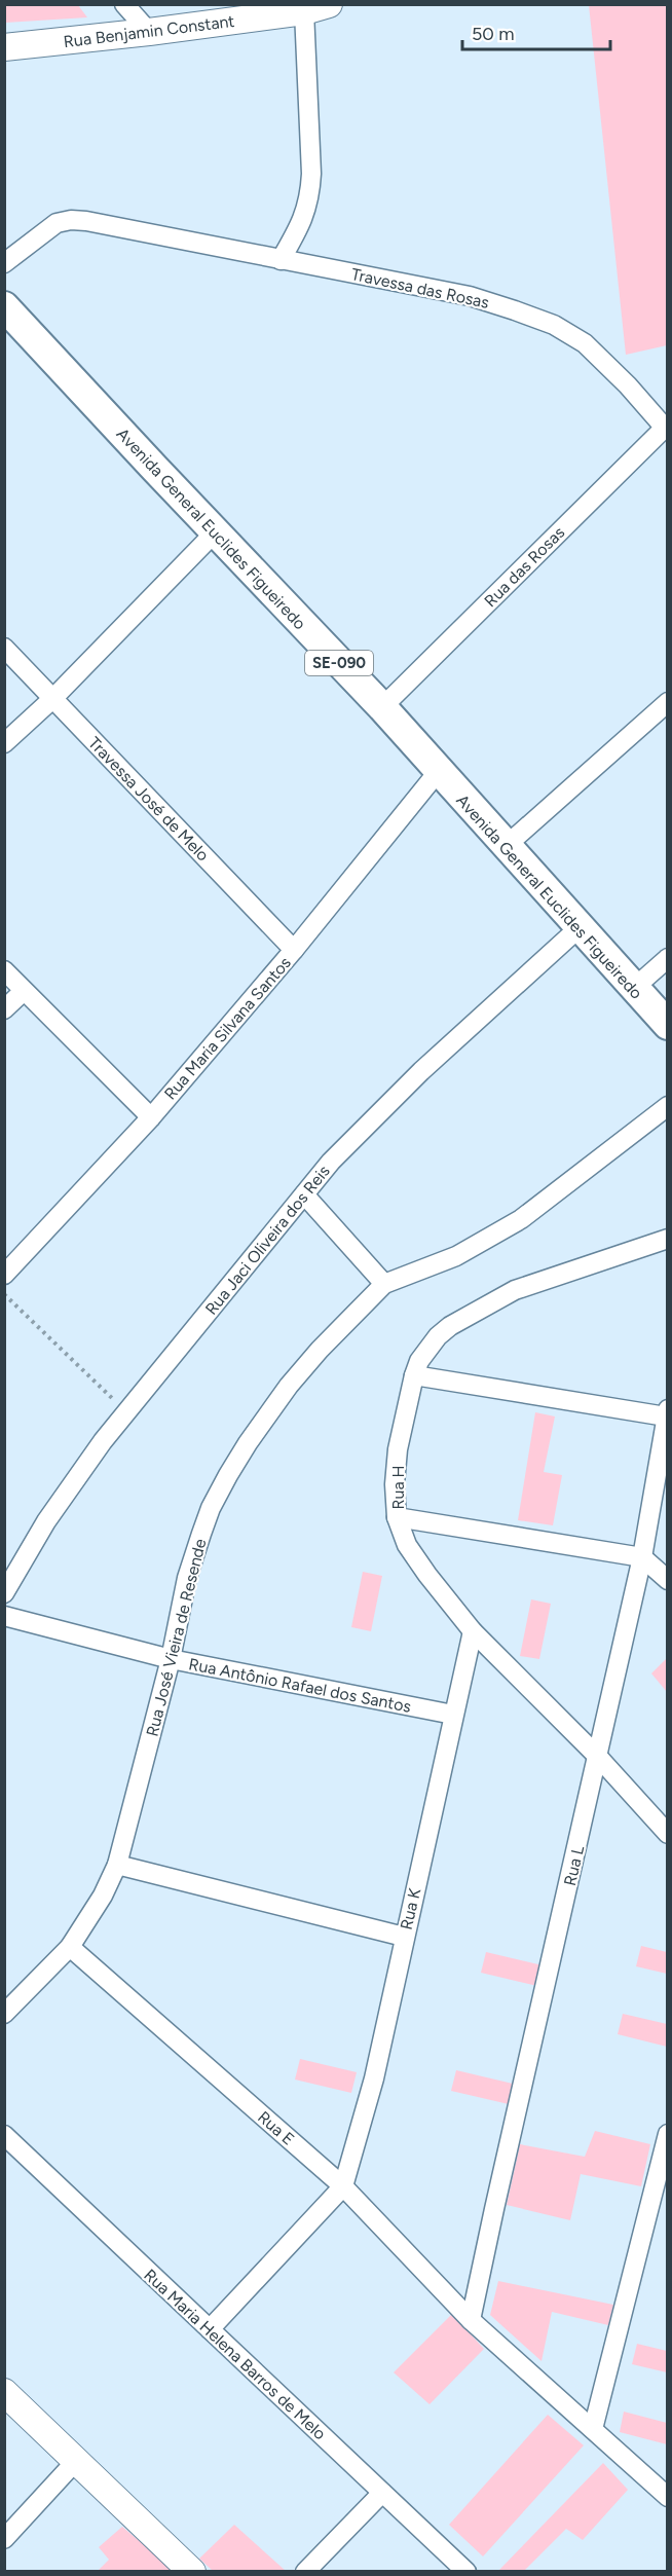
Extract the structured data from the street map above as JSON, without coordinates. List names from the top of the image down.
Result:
{
  "streets": {
    "main road": ["Avenida General Euclides Figueiredo", "SE-090"],
    "street": [
      "Rua Benjamin Constant",
      "Travessa das Rosas",
      "Rua das Rosas",
      "Travessa José de Melo",
      "Rua Maria Silvana Santos",
      "Rua Jaci Oliveira dos Reis",
      "Rua H",
      "Rua José Vieira de Resende",
      "Rua Antônio Rafael dos Santos",
      "Rua L",
      "Rua K",
      "Rua E",
      "Rua Maria Helena Barros de Melo"
    ]
  },
  "crossings": [
    ["Travessa das Rosas", "Rua das Rosas"],
    ["Avenida General Euclides Figueiredo", "Rua das Rosas"],
    ["Avenida General Euclides Figueiredo", "Rua Maria Silvana Santos"],
    ["Avenida General Euclides Figueiredo", "Rua Jaci Oliveira dos Reis"],
    ["Travessa José de Melo", "Rua Maria Silvana Santos"],
    ["Rua H", "Rua L"],
    ["Rua H", "Rua K"],
    ["Rua José Vieira de Resende", "Rua Antônio Rafael dos Santos"],
    ["Rua José Vieira de Resende", "Rua E"],
    ["Rua Antônio Rafael dos Santos", "Rua K"],
    ["Rua L", "Rua E"],
    ["Rua K", "Rua E"]
  ],
  "scale_bar": "50 m"
}
